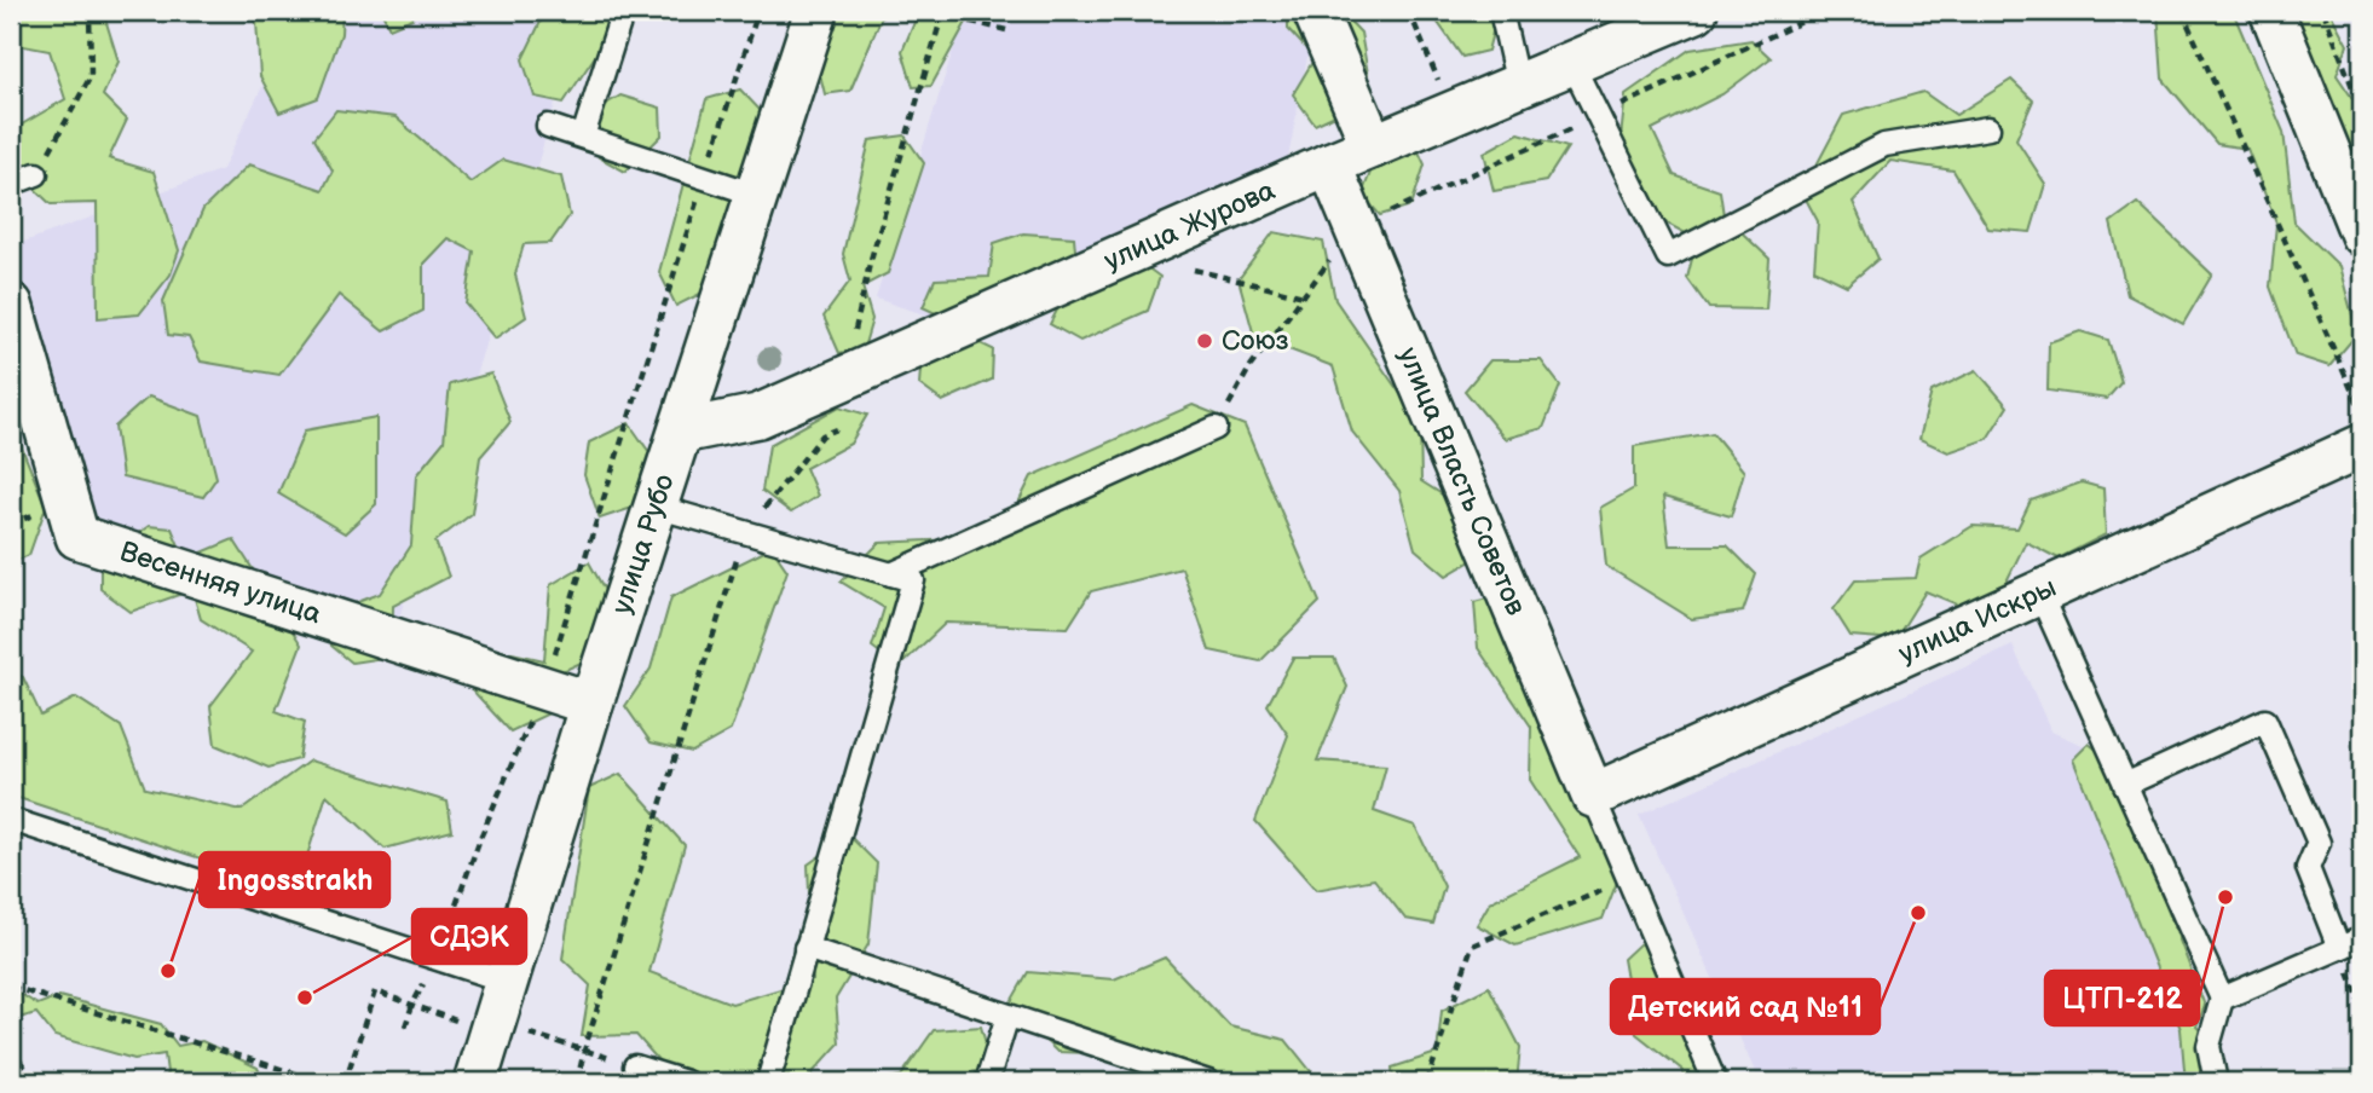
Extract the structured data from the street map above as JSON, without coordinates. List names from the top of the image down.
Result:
{
  "streets": {
    "street": [
      "улица Журова",
      "улица Власть Советов",
      "улица Рубо",
      "Весенняя улица",
      "улица Искры"
    ]
  },
  "crossings": [
    ["улица Журова", "улица Власть Советов"],
    ["улица Журова", "улица Рубо"],
    ["улица Власть Советов", "улица Искры"],
    ["улица Рубо", "Весенняя улица"]
  ],
  "places": [
    "Союз",
    "ЦТП-212",
    "Детский сад №11",
    "Ingosstrakh",
    "СДЭК"
  ]
}
